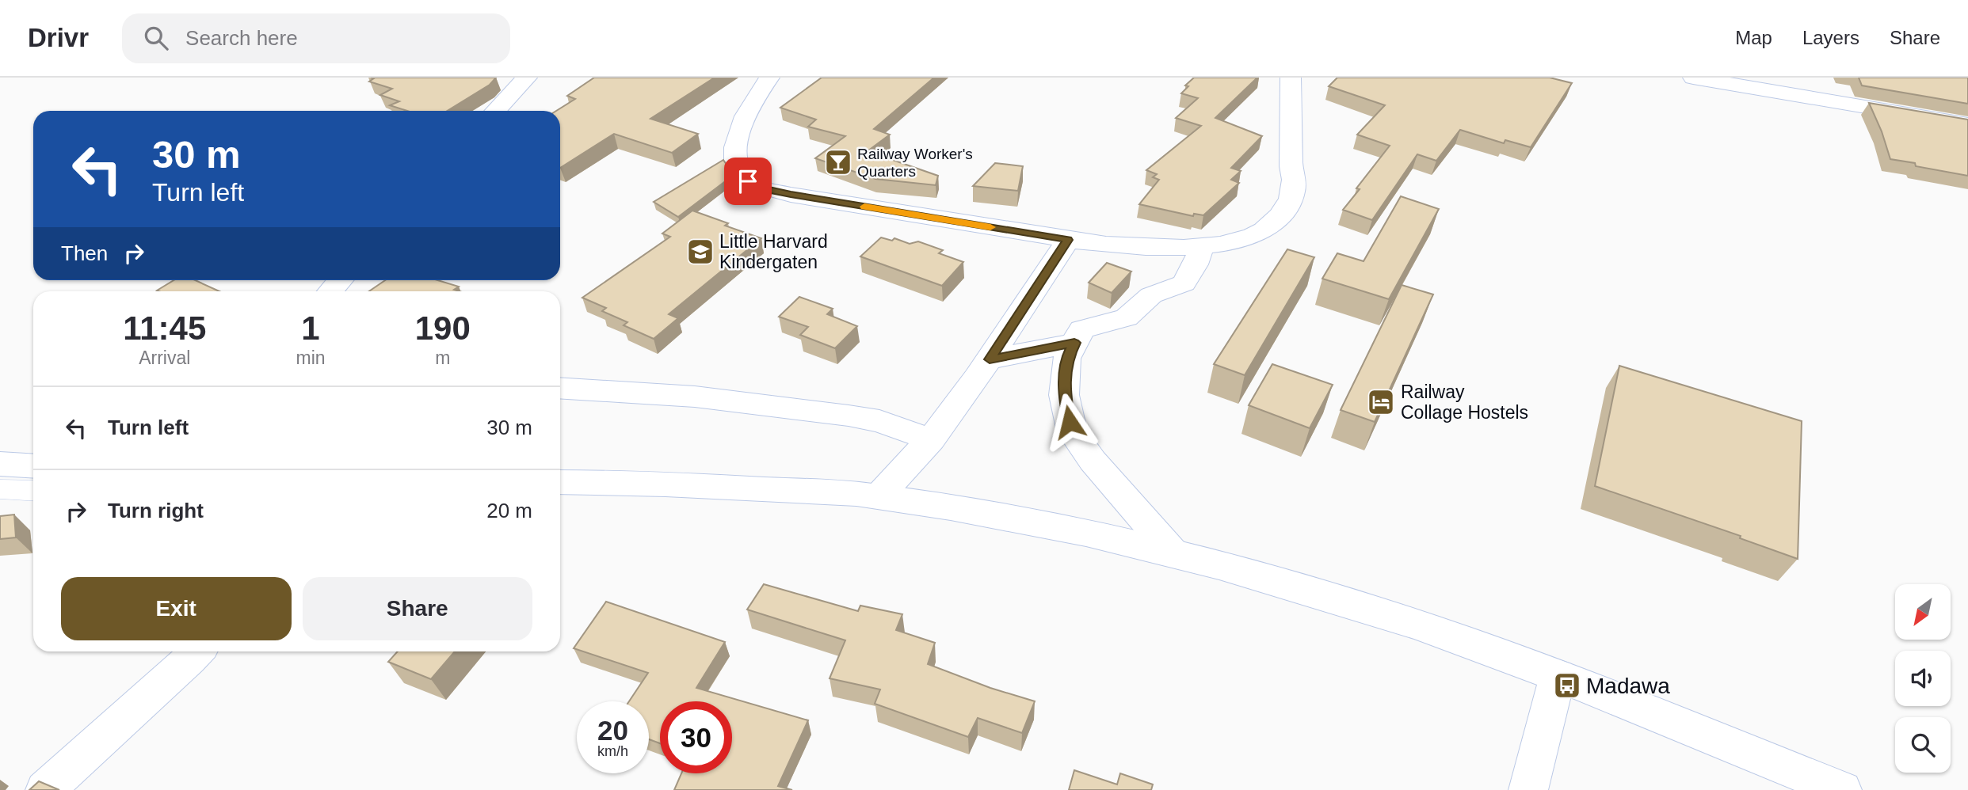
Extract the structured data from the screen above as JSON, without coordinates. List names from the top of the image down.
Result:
{
  "places": {
    "bar": ["Railway Worker's Quarters"],
    "school or university": ["Little Harvard Kindergaten"],
    "hotel": ["Railway Collage Hostels"],
    "bus stop": ["Madawa"]
  },
  "north": "bottom left",
  "page": {
    "header": "Drivr",
    "search": "Search here",
    "nav": ["Map", "Layers", "Share"],
    "turn": ["30 m", "Turn left"],
    "then": "Then",
    "eta": [
      "11:45",
      "Arrival",
      "1",
      "min",
      "190",
      "m"
    ],
    "list": [
      {
        "name": "Turn left",
        "value": "30 m"
      },
      {
        "name": "Turn right",
        "value": "20 m"
      }
    ],
    "buttons": ["Exit", "Share"],
    "speed": "20 km/h",
    "limit": "30"
  }
}
